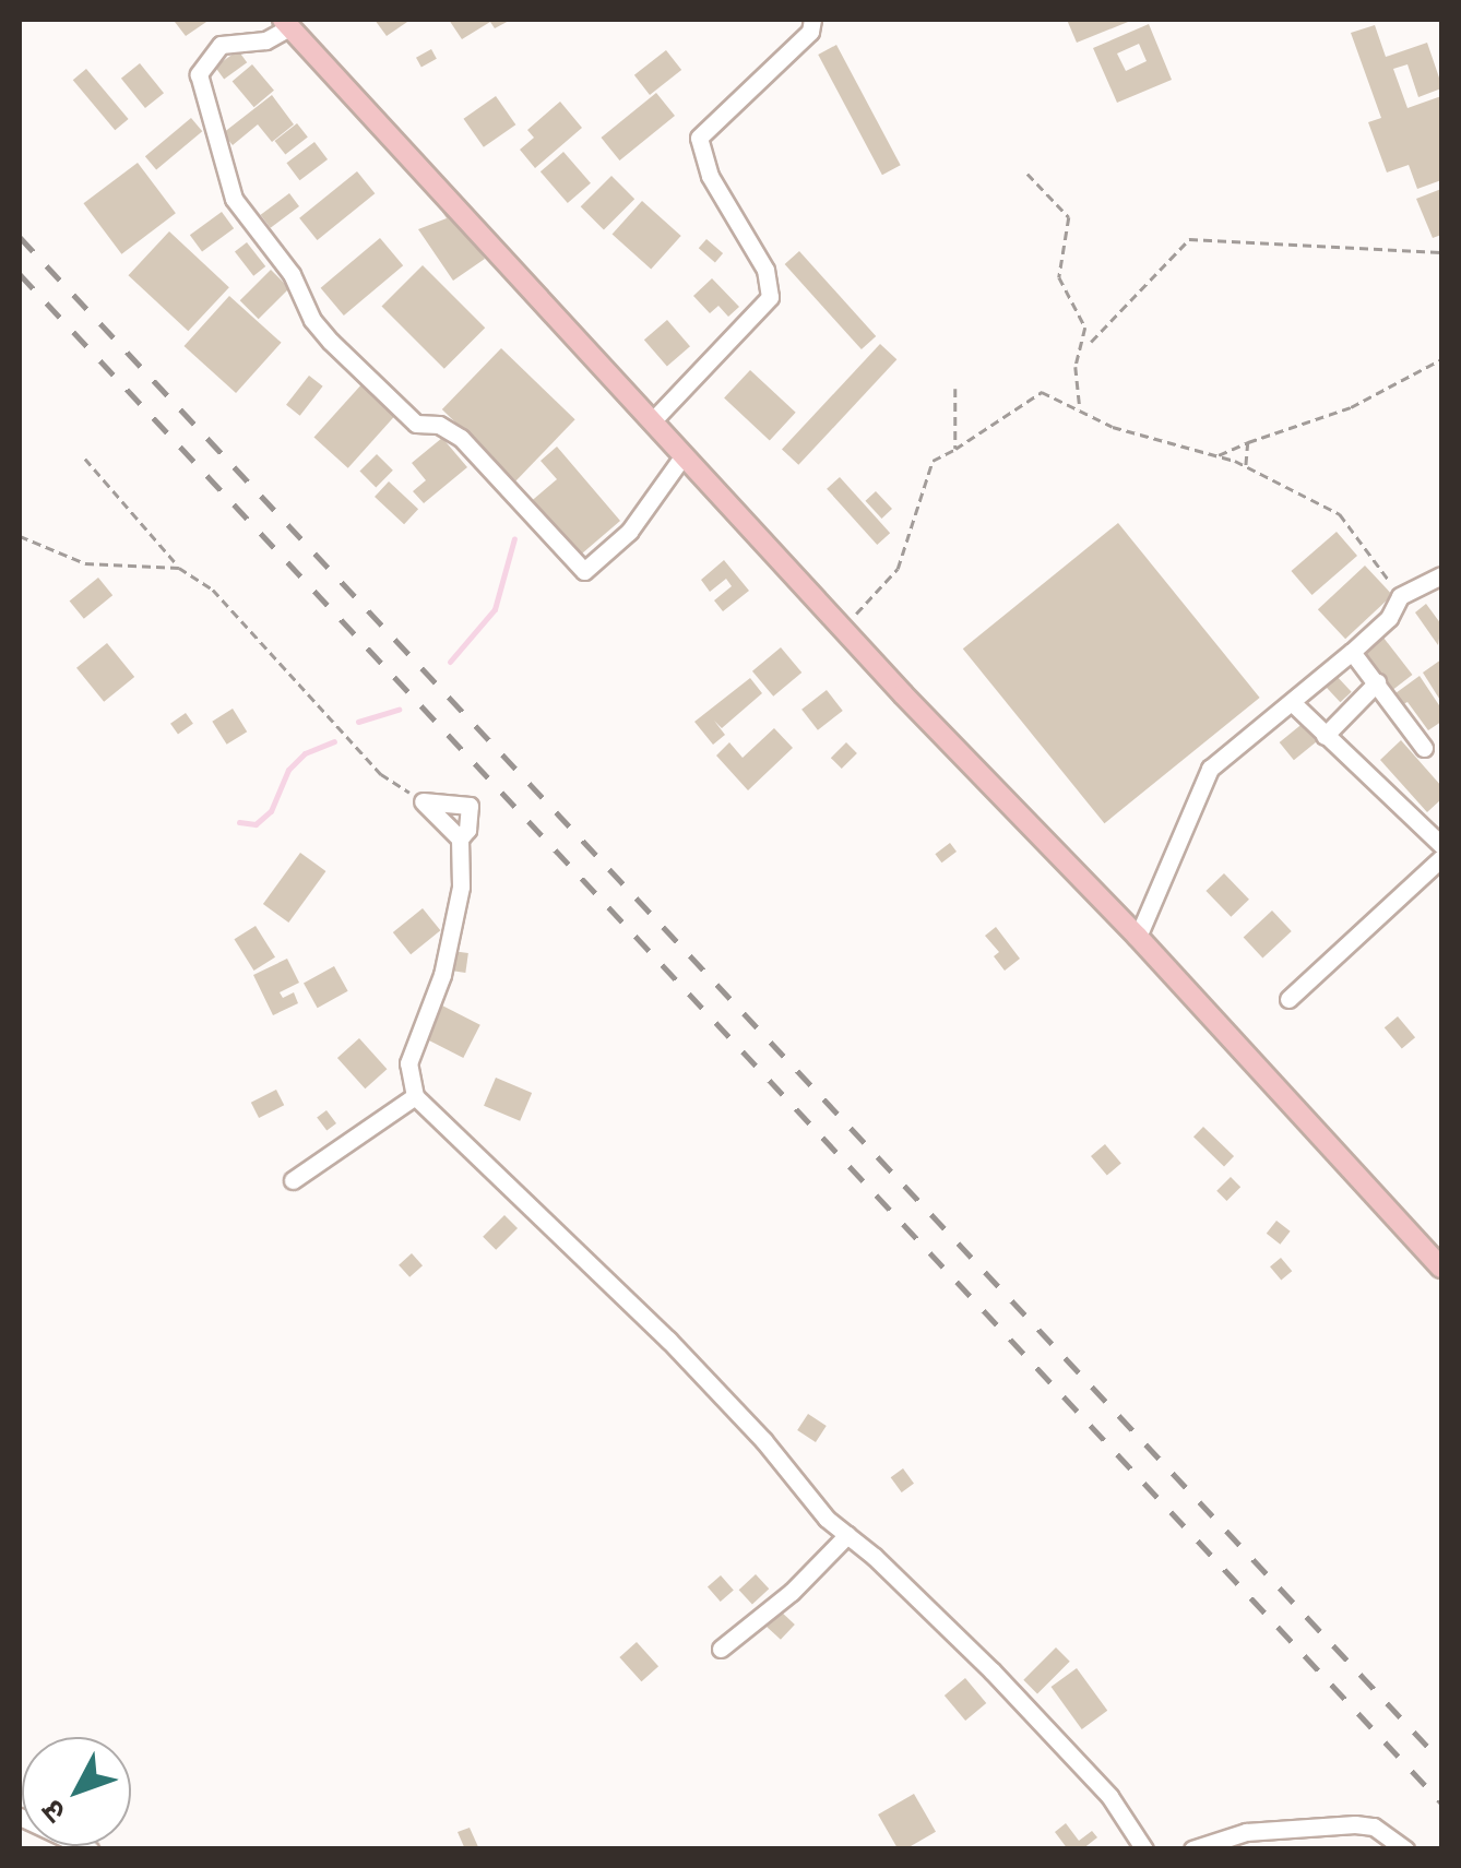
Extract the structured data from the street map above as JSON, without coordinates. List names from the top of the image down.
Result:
{
  "north": "bottom left"
}
